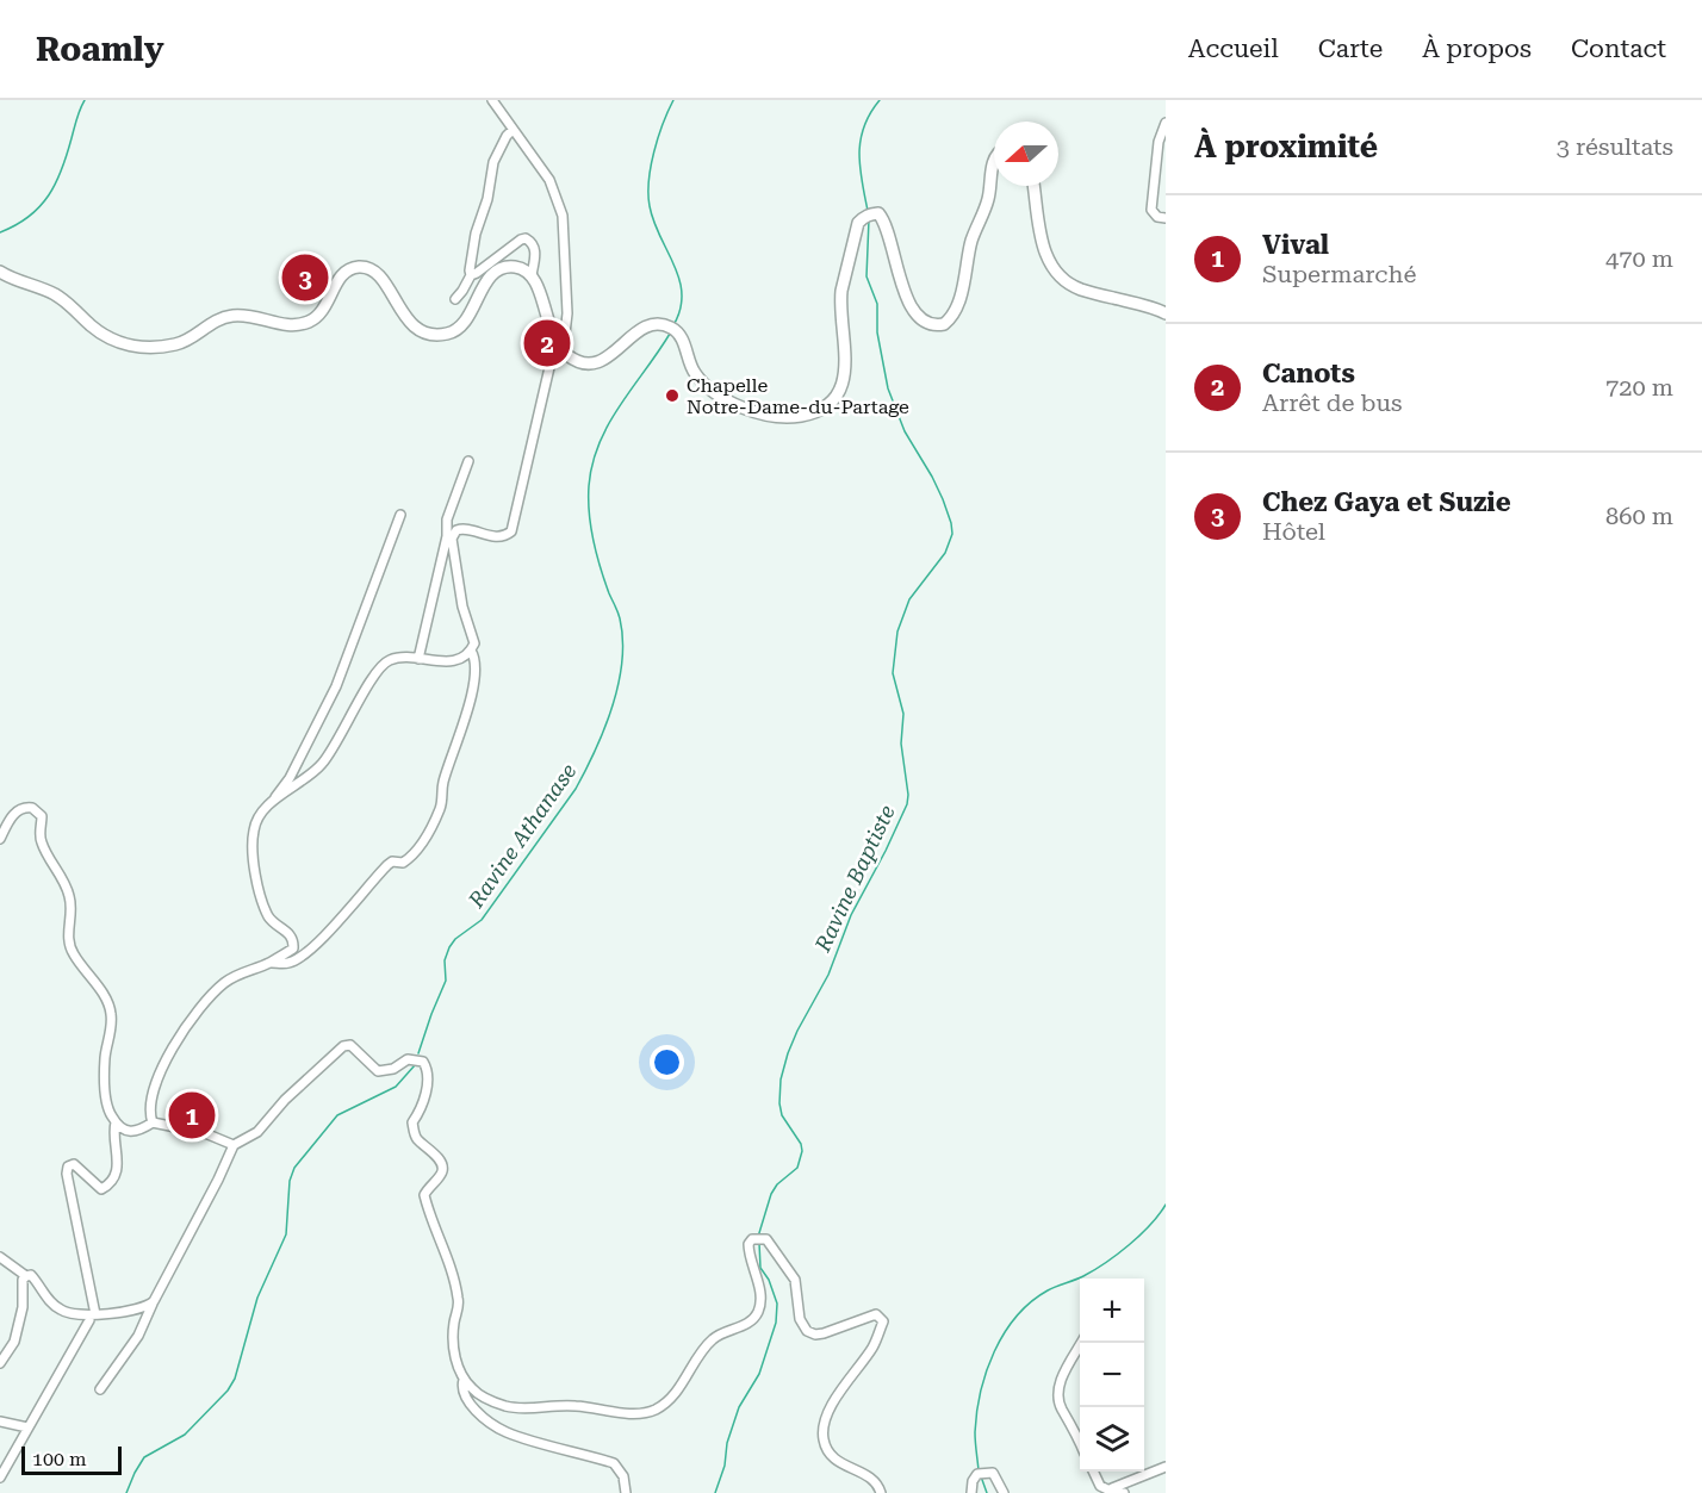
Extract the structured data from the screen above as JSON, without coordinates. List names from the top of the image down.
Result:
{
  "water": ["Ravine Athanase", "Ravine Baptiste"],
  "places": ["Chapelle Notre-Dame-du-Partage"],
  "scale_bar": "100 m",
  "north": "left",
  "page": {
    "header": "Roamly",
    "nav": [
      "Accueil",
      "Carte",
      "À propos",
      "Contact"
    ],
    "heading": ["À proximité", "3 résultats"],
    "list": [
      {
        "mark": "1",
        "name": "Vival",
        "note": "Supermarché",
        "value": "470 m"
      },
      {
        "mark": "2",
        "name": "Canots",
        "note": "Arrêt de bus",
        "value": "720 m"
      },
      {
        "mark": "3",
        "name": "Chez Gaya et Suzie",
        "note": "Hôtel",
        "value": "860 m"
      }
    ],
    "pins": ["3", "2", "1"],
    "map_buttons": ["+", "−"],
    "scale": "100 m"
  }
}
